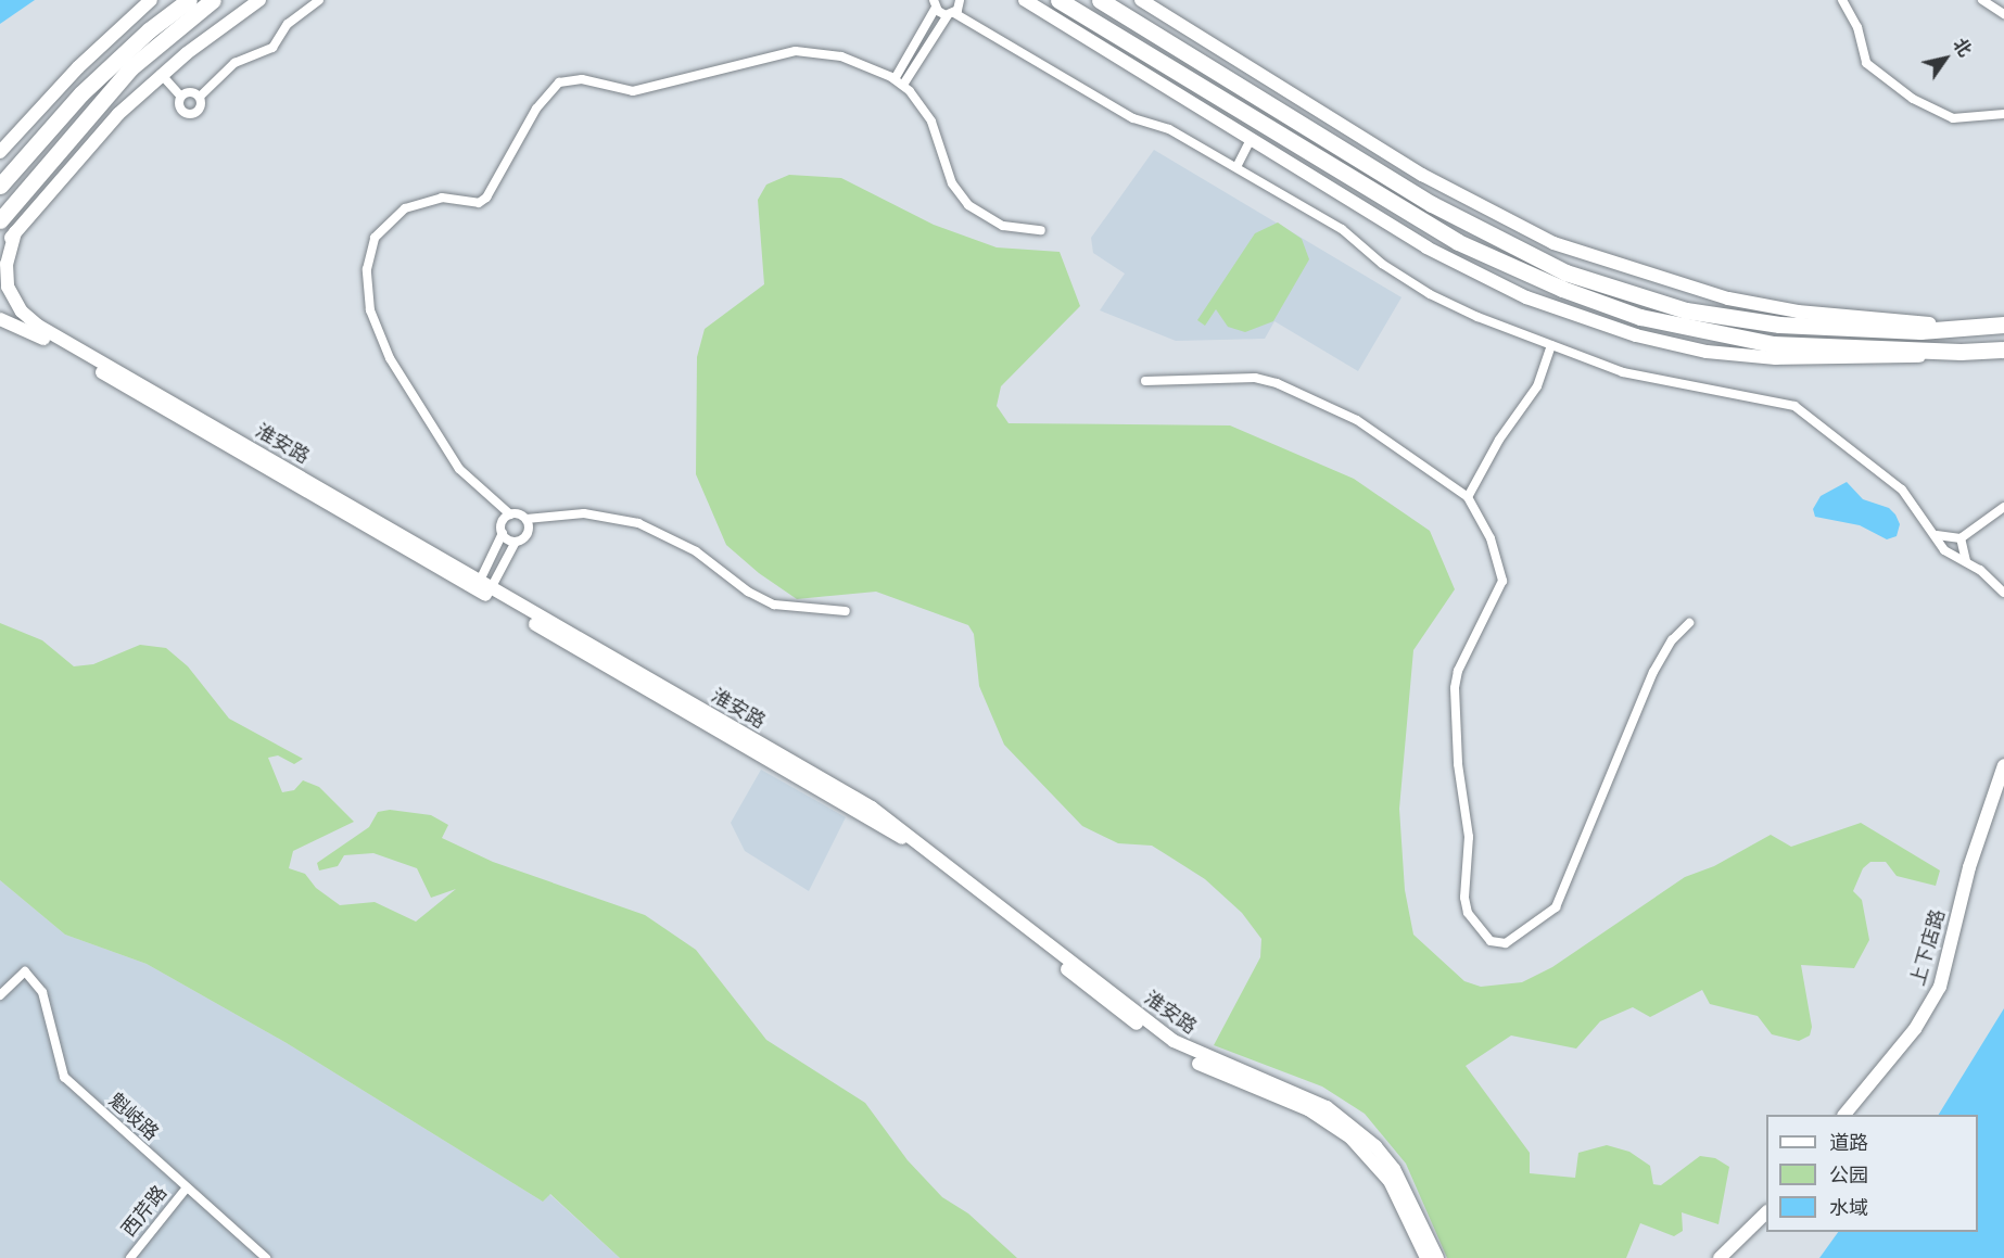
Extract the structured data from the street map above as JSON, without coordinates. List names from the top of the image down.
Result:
{
  "streets": {
    "main road": ["淮安路", "上下店路"],
    "street": ["魁岐路", "西芹路"]
  },
  "crossings": [
    ["魁岐路", "西芹路"]
  ],
  "legend": ["道路", "公园", "水域"],
  "north": "top right"
}
